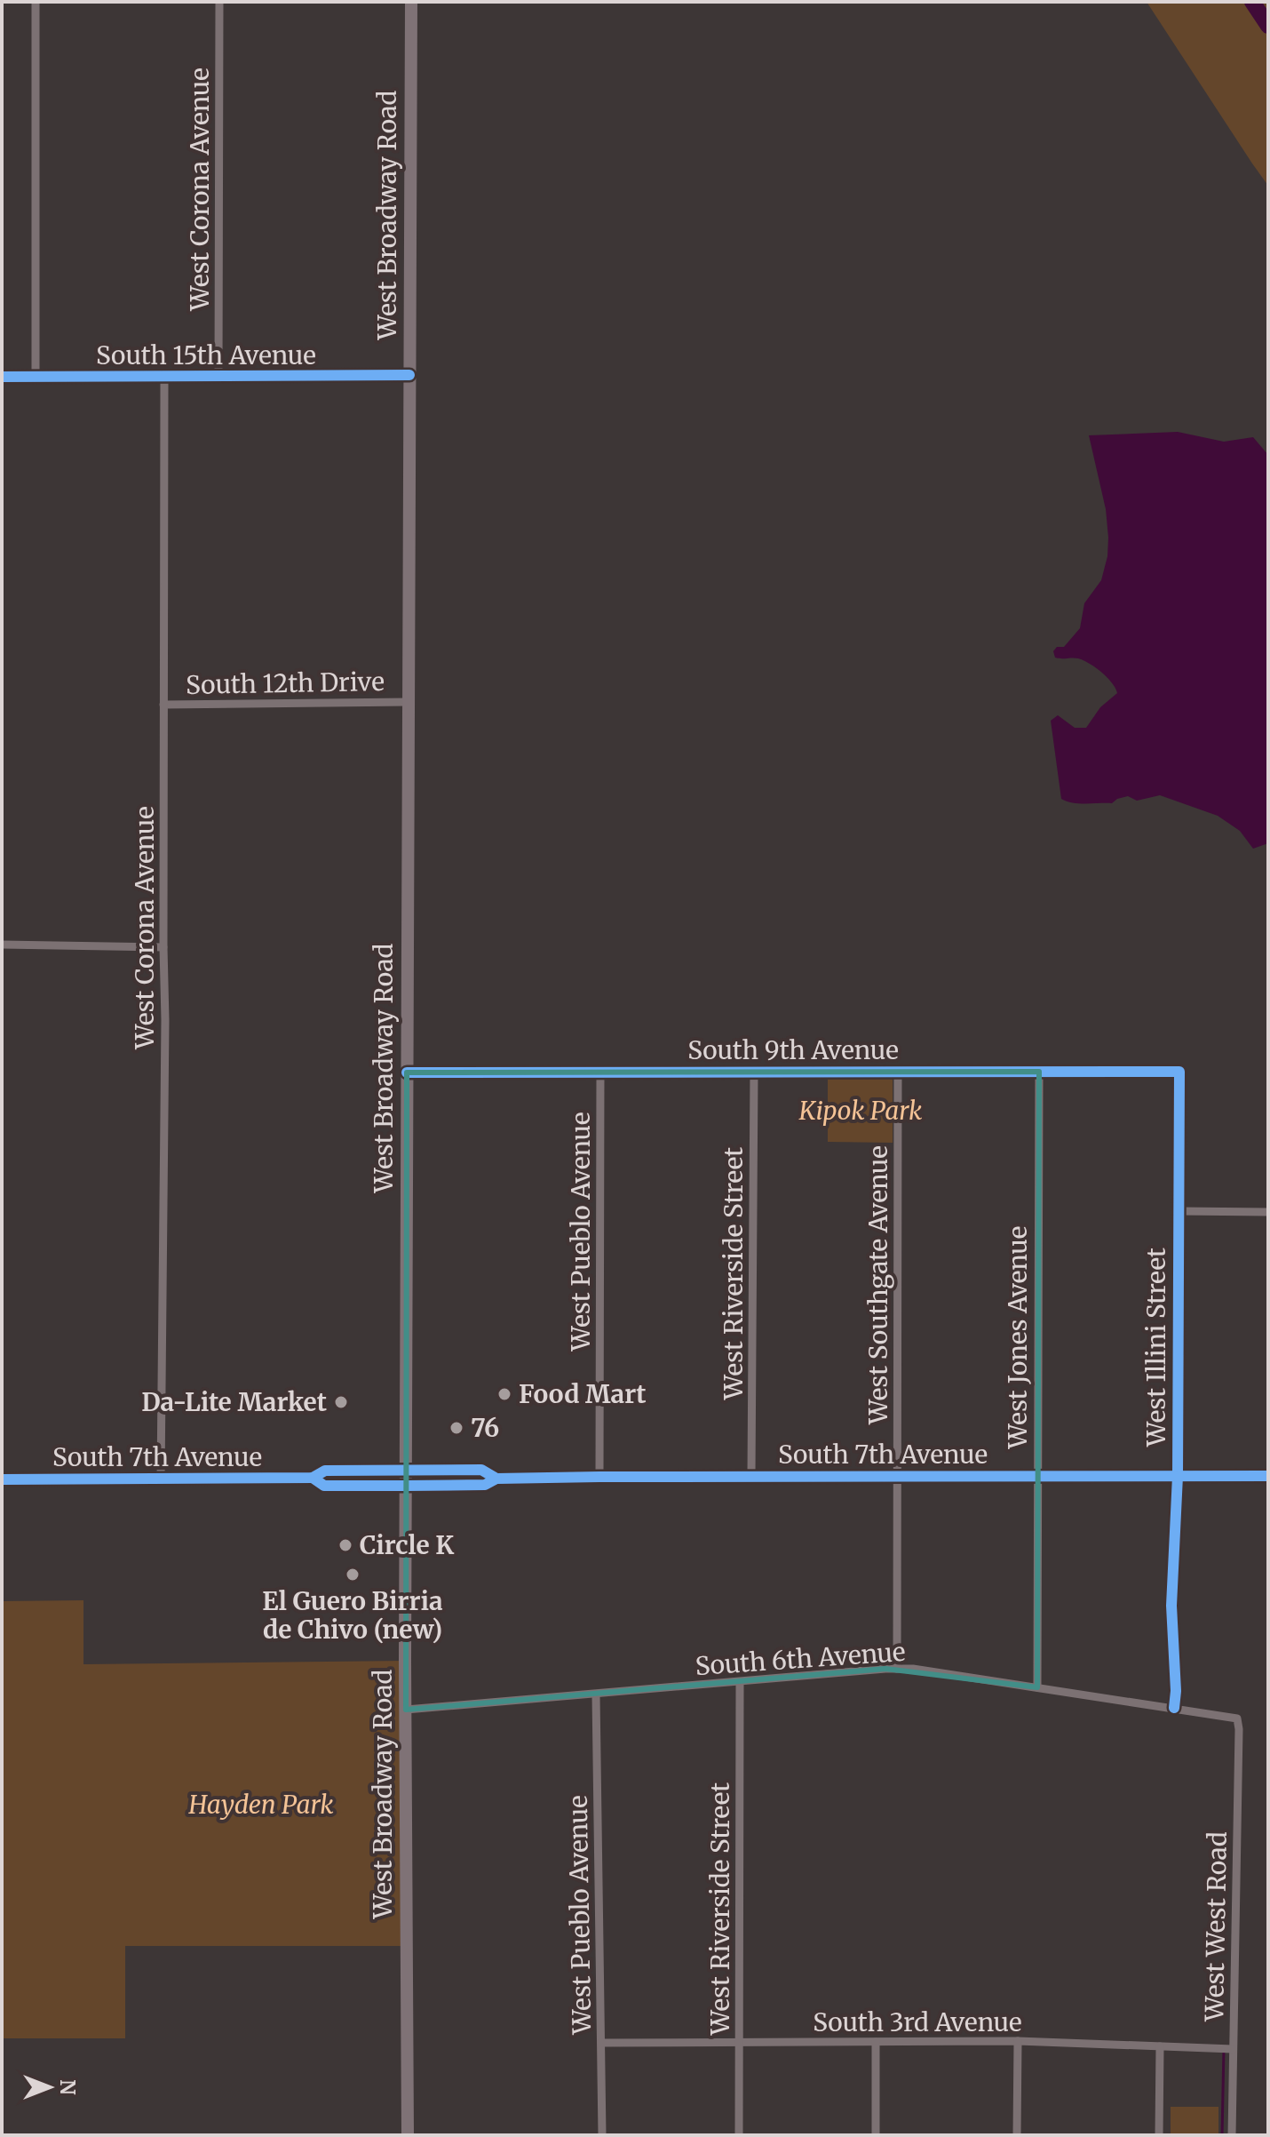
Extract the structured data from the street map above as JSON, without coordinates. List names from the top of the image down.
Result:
{
  "streets": {
    "main road": ["West Broadway Road", "South 7th Avenue"],
    "street": [
      "West Corona Avenue",
      "South 15th Avenue",
      "South 12th Drive",
      "South 9th Avenue",
      "West Pueblo Avenue",
      "West Riverside Street",
      "West Southgate Avenue",
      "West Jones Avenue",
      "West Illini Street",
      "South 6th Avenue",
      "West West Road",
      "South 3rd Avenue"
    ]
  },
  "crossings": [
    ["West Corona Avenue", "South 15th Avenue"],
    ["West Corona Avenue", "South 12th Drive"],
    ["West Corona Avenue", "South 7th Avenue"],
    ["West Broadway Road", "South 15th Avenue"],
    ["West Broadway Road", "South 12th Drive"],
    ["West Broadway Road", "South 9th Avenue"],
    ["West Broadway Road", "South 7th Avenue"],
    ["West Broadway Road", "South 6th Avenue"],
    ["South 9th Avenue", "West Pueblo Avenue"],
    ["South 9th Avenue", "West Riverside Street"],
    ["South 9th Avenue", "West Southgate Avenue"],
    ["South 9th Avenue", "West Jones Avenue"],
    ["South 9th Avenue", "West Illini Street"],
    ["West Pueblo Avenue", "South 7th Avenue"],
    ["West Pueblo Avenue", "South 6th Avenue"],
    ["West Pueblo Avenue", "South 3rd Avenue"],
    ["West Riverside Street", "South 7th Avenue"],
    ["West Riverside Street", "South 6th Avenue"],
    ["West Riverside Street", "South 3rd Avenue"],
    ["West Southgate Avenue", "South 7th Avenue"],
    ["West Southgate Avenue", "South 6th Avenue"],
    ["West Jones Avenue", "South 7th Avenue"],
    ["West Jones Avenue", "South 6th Avenue"],
    ["West Illini Street", "South 7th Avenue"],
    ["West Illini Street", "South 6th Avenue"],
    ["South 6th Avenue", "West West Road"],
    ["West West Road", "South 3rd Avenue"]
  ],
  "parks": ["Kipok Park", "Hayden Park"],
  "places": [
    "Food Mart",
    "Da-Lite Market",
    "76",
    "Circle K",
    "El Guero Birria de Chivo (new)"
  ],
  "north": "right"
}
